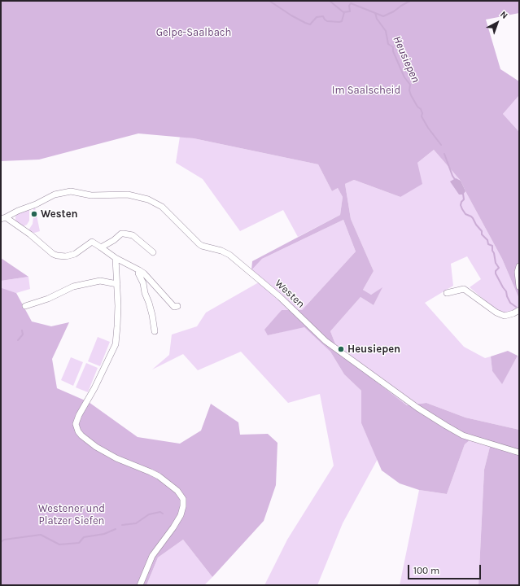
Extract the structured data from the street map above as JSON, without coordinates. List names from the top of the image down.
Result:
{
  "streets": {
    "street": ["Westen"]
  },
  "water": ["Heusiepen"],
  "parks": ["Gelpe-Saalbach", "Im Saalscheid", "Westener und Platzer Siefen"],
  "places": ["Westen", "Heusiepen"],
  "scale_bar": "100 m",
  "north": "top right"
}
